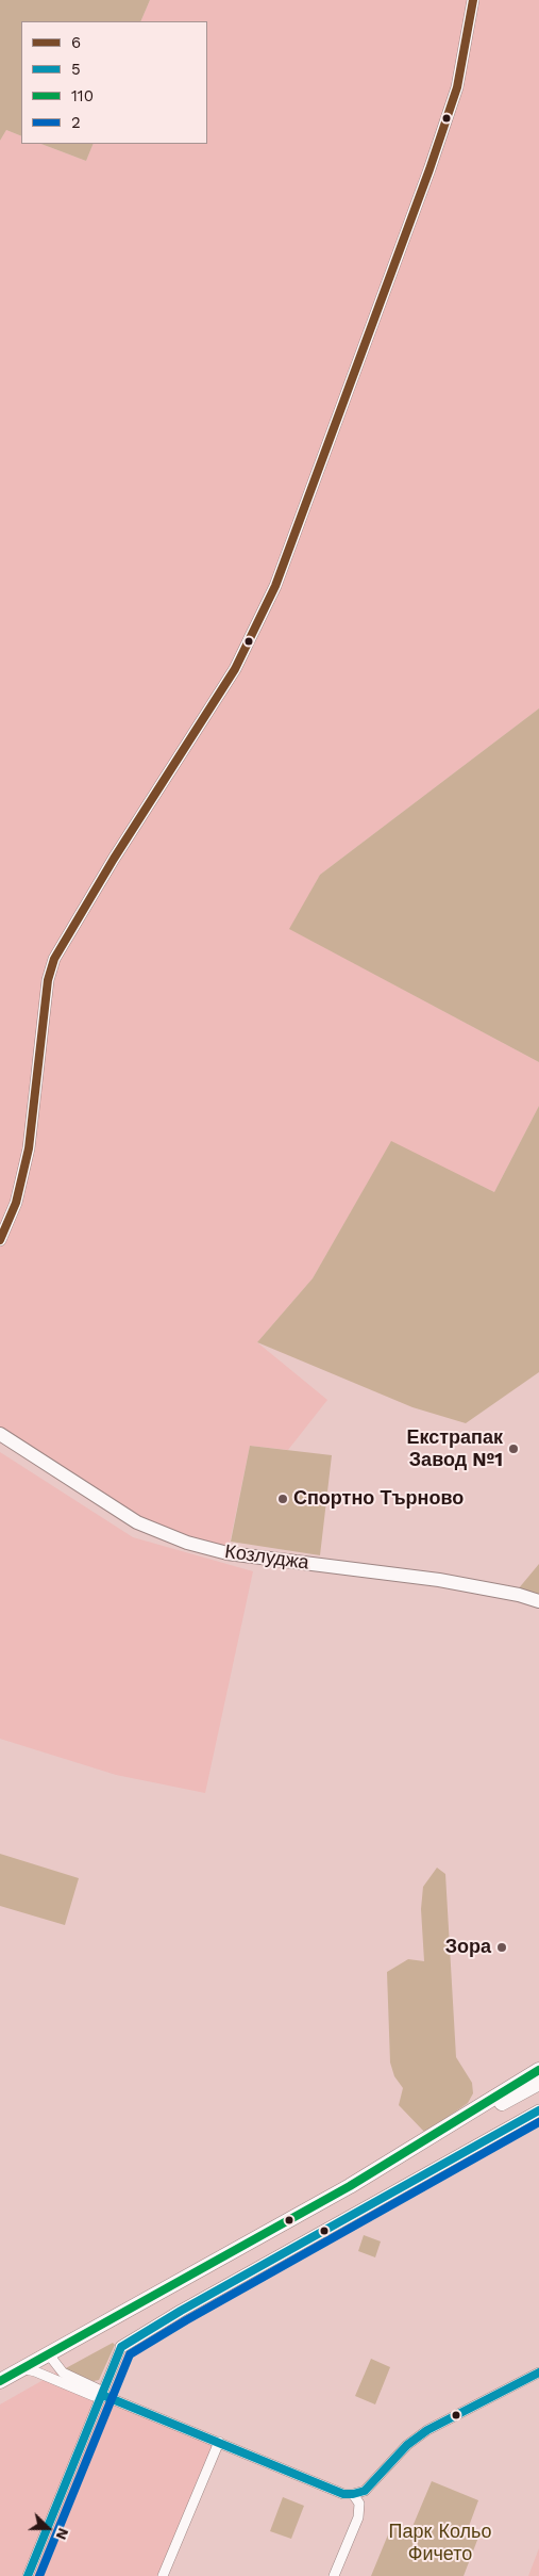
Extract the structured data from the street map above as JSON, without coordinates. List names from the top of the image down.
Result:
{
  "streets": {
    "main road": ["Козлуджа"]
  },
  "parks": ["Парк Кольо Фичето"],
  "places": ["Екстрапак Завод №1", "Спортно Търново", "Зора"],
  "lines": [
    "transit line 6",
    "transit line 110",
    "transit line 5",
    "transit line 2"
  ],
  "legend": [
    "6",
    "5",
    "110",
    "2"
  ],
  "north": "right"
}
